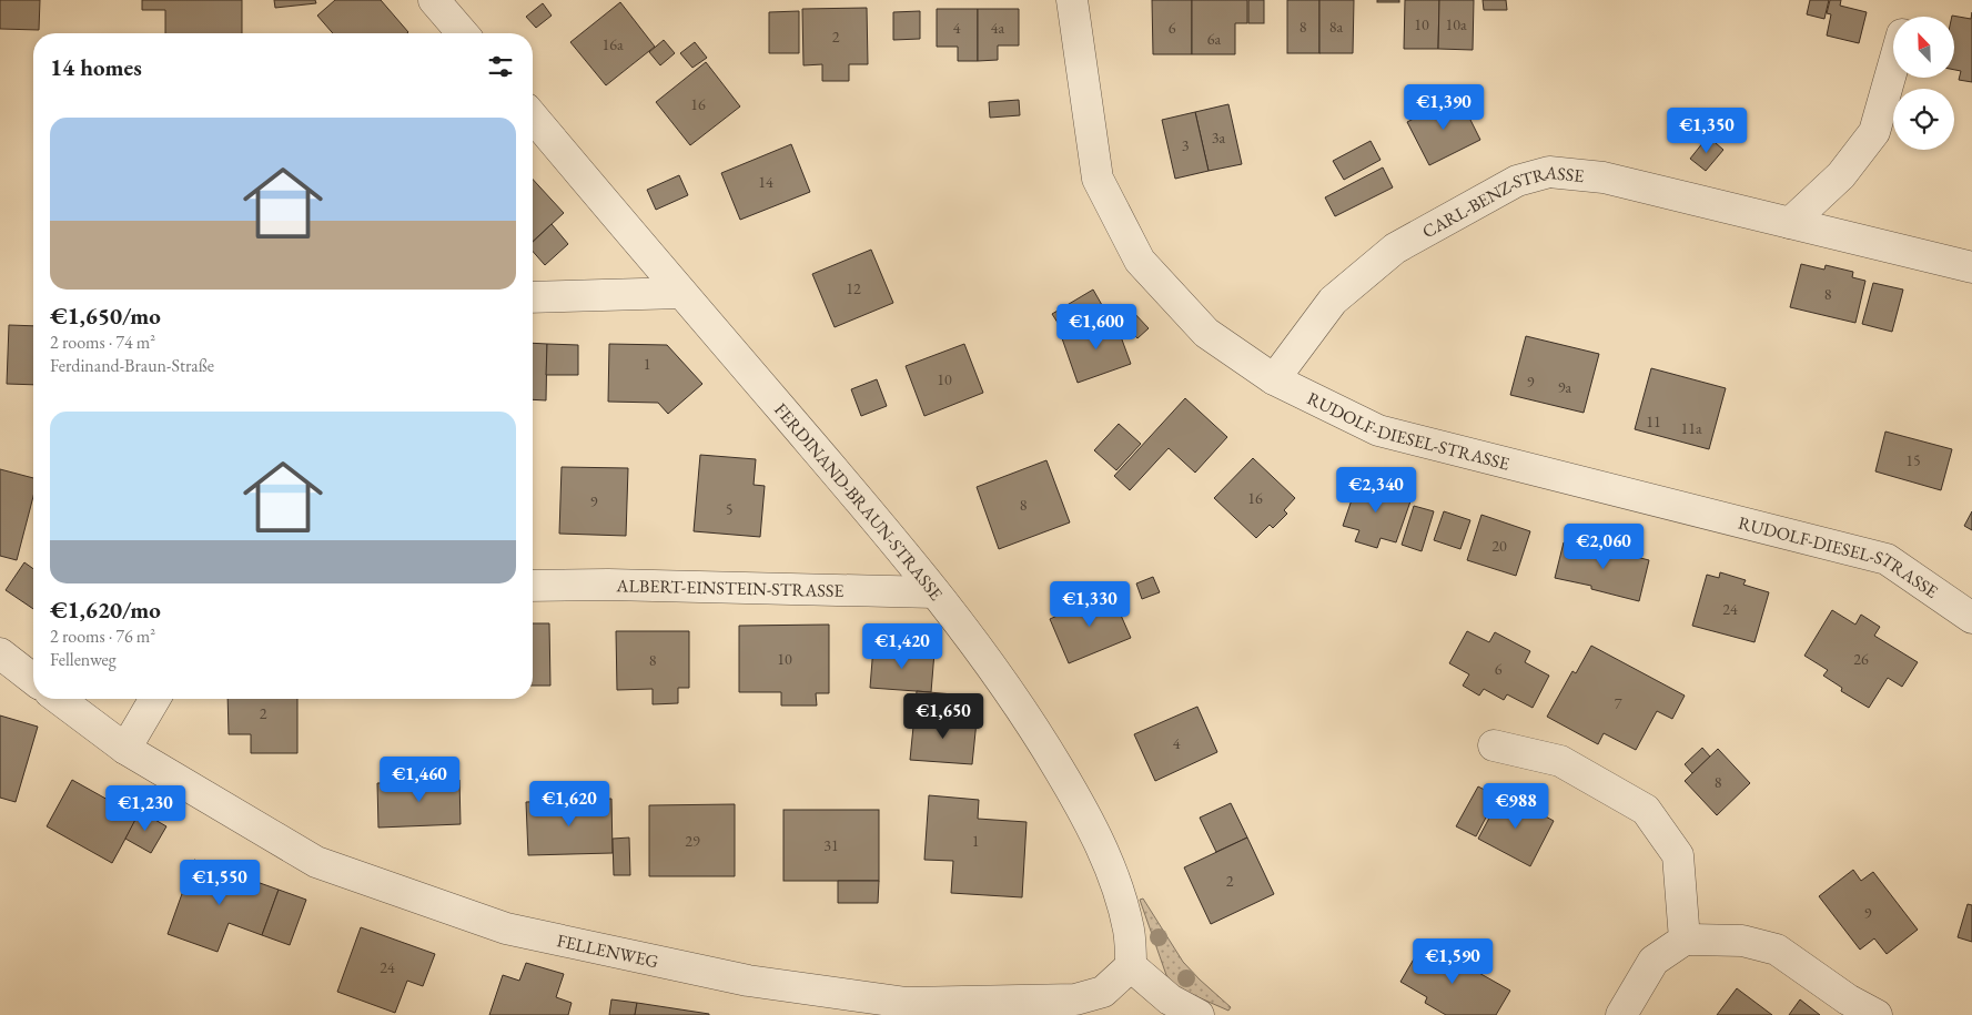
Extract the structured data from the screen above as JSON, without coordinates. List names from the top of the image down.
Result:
{
  "streets": {
    "street": [
      "CARL-BENZ-STRASSE",
      "RUDOLF-DIESEL-STRASSE",
      "FERDINAND-BRAUN-STRASSE",
      "ALBERT-EINSTEIN-STRASSE",
      "FELLENWEG"
    ]
  },
  "crossings": [
    ["CARL-BENZ-STRASSE", "RUDOLF-DIESEL-STRASSE"],
    ["FERDINAND-BRAUN-STRASSE", "ALBERT-EINSTEIN-STRASSE"],
    ["FERDINAND-BRAUN-STRASSE", "FELLENWEG"]
  ],
  "house_numbers": [
    "10",
    "10a",
    "8",
    "8a",
    "4",
    "4a",
    "6",
    "2",
    "6a",
    "16a",
    "16",
    "3a",
    "3",
    "14",
    "12",
    "8",
    "1",
    "10",
    "9",
    "9a",
    "11",
    "11a",
    "15",
    "16",
    "9",
    "8",
    "5",
    "20",
    "24",
    "10",
    "26",
    "8",
    "6",
    "7",
    "2",
    "4",
    "8",
    "29",
    "1",
    "31",
    "2",
    "9",
    "24"
  ],
  "north": "top left",
  "page": {
    "heading": "14 homes",
    "price": [
      "€1,390",
      "€1,350",
      "€1,600",
      "€2,340",
      "€2,060",
      "€1,330",
      "€1,420",
      "€1,650",
      "€1,460",
      "€1,620",
      "€988",
      "€1,230",
      "€1,550",
      "€1,590"
    ],
    "list": [
      {
        "name": "€1,650/mo",
        "note": "2 rooms · 74 m² · Ferdinand-Braun-Straße"
      },
      {
        "name": "€1,620/mo",
        "note": "2 rooms · 76 m² · Fellenweg"
      }
    ]
  }
}
